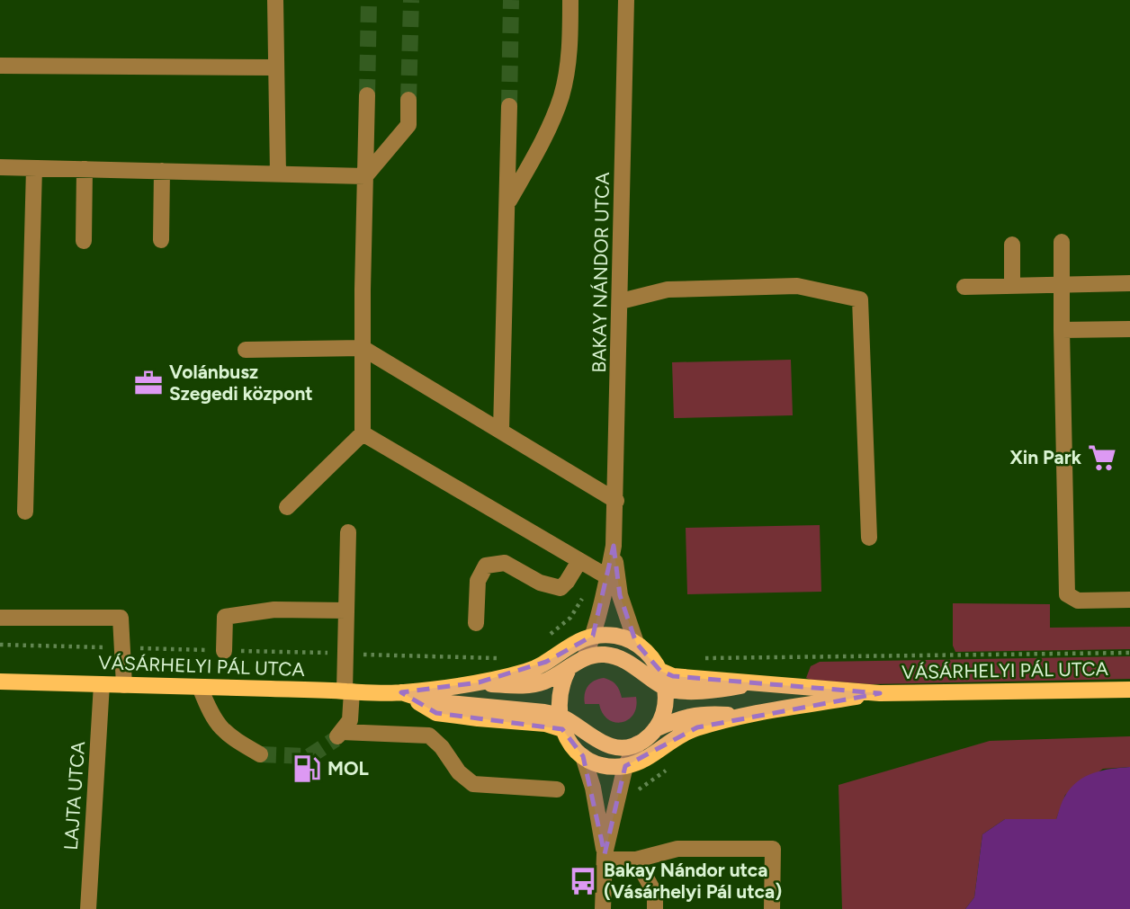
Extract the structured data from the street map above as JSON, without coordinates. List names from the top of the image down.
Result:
{
  "streets": {
    "main road": ["VÁSÁRHELYI PÁL UTCA"],
    "street": ["BAKAY NÁNDOR UTCA", "LAJTA UTCA"]
  },
  "crossings": [
    ["BAKAY NÁNDOR UTCA", "VÁSÁRHELYI PÁL UTCA"],
    ["VÁSÁRHELYI PÁL UTCA", "LAJTA UTCA"]
  ],
  "places": {
    "office": ["Volánbusz Szegedi központ"],
    "supermarket": ["Xin Park"],
    "fuel station": ["MOL"],
    "bus stop": ["Bakay Nándor utca (Vásárhelyi Pál utca)"]
  }
}
